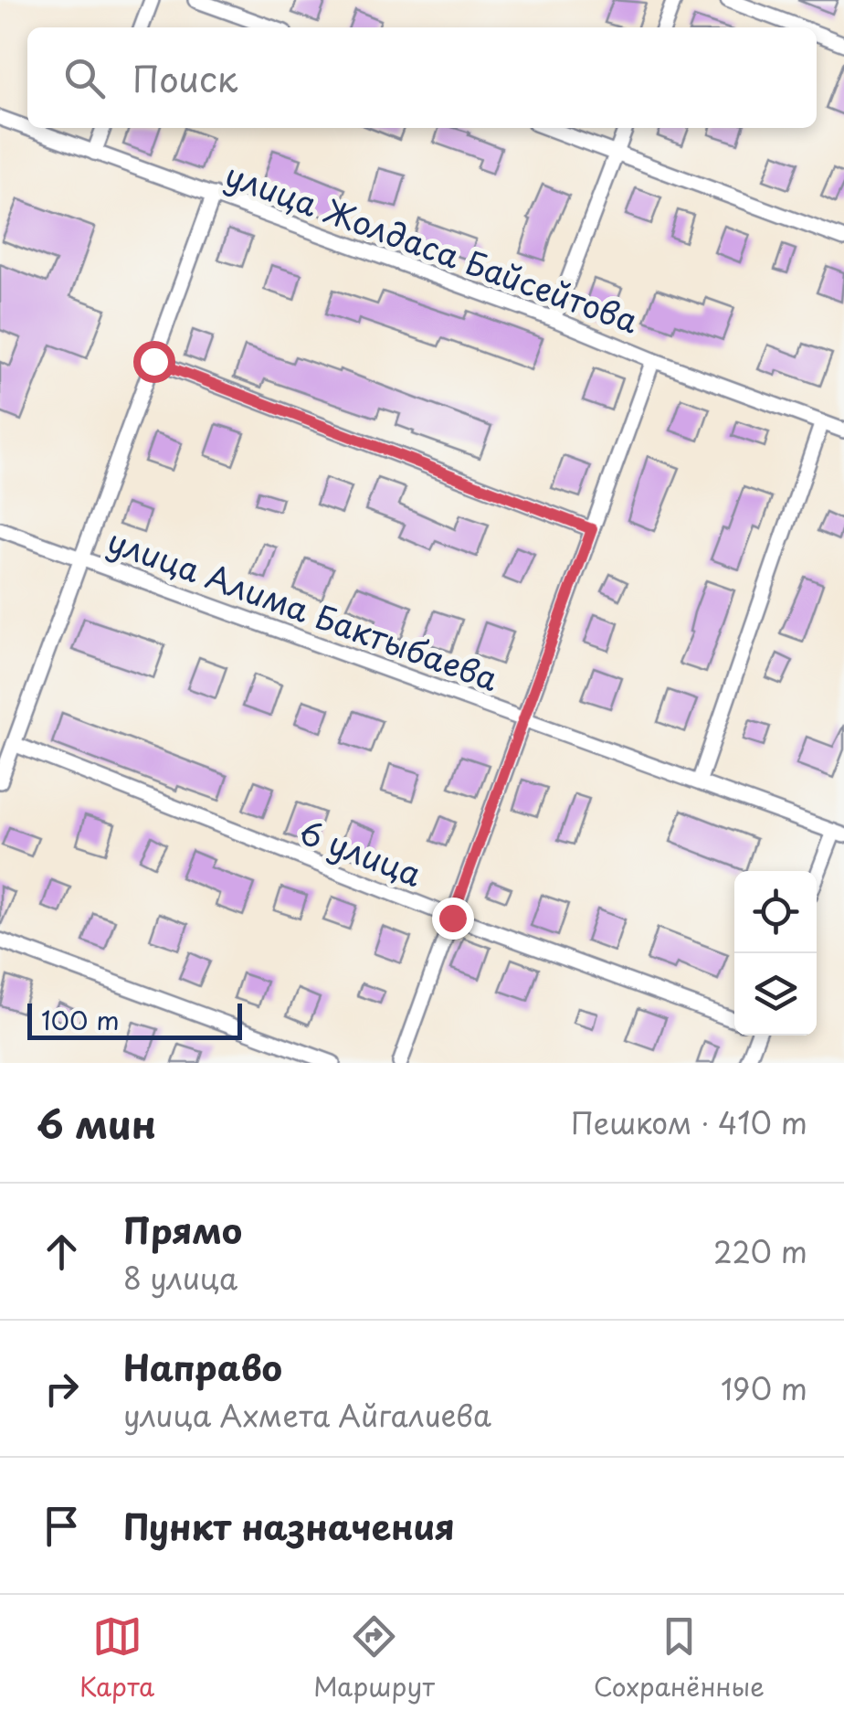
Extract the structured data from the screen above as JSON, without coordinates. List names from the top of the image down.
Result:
{
  "streets": {
    "street": ["улица Жолдаса Байсейтова", "улица Алима Бактыбаева", "6 улица"]
  },
  "scale_bar": "100 m",
  "page": {
    "search": "Поиск",
    "scale": "100 m",
    "heading": ["6 мин", "Пешком · 410 m"],
    "list": [
      ["Прямо", "8 улица", "220 m"],
      ["Направо", "улица Ахмета Айгалиева", "190 m"],
      "Пункт назначения"
    ],
    "nav": ["Карта", "Маршрут", "Сохранённые"]
  }
}
